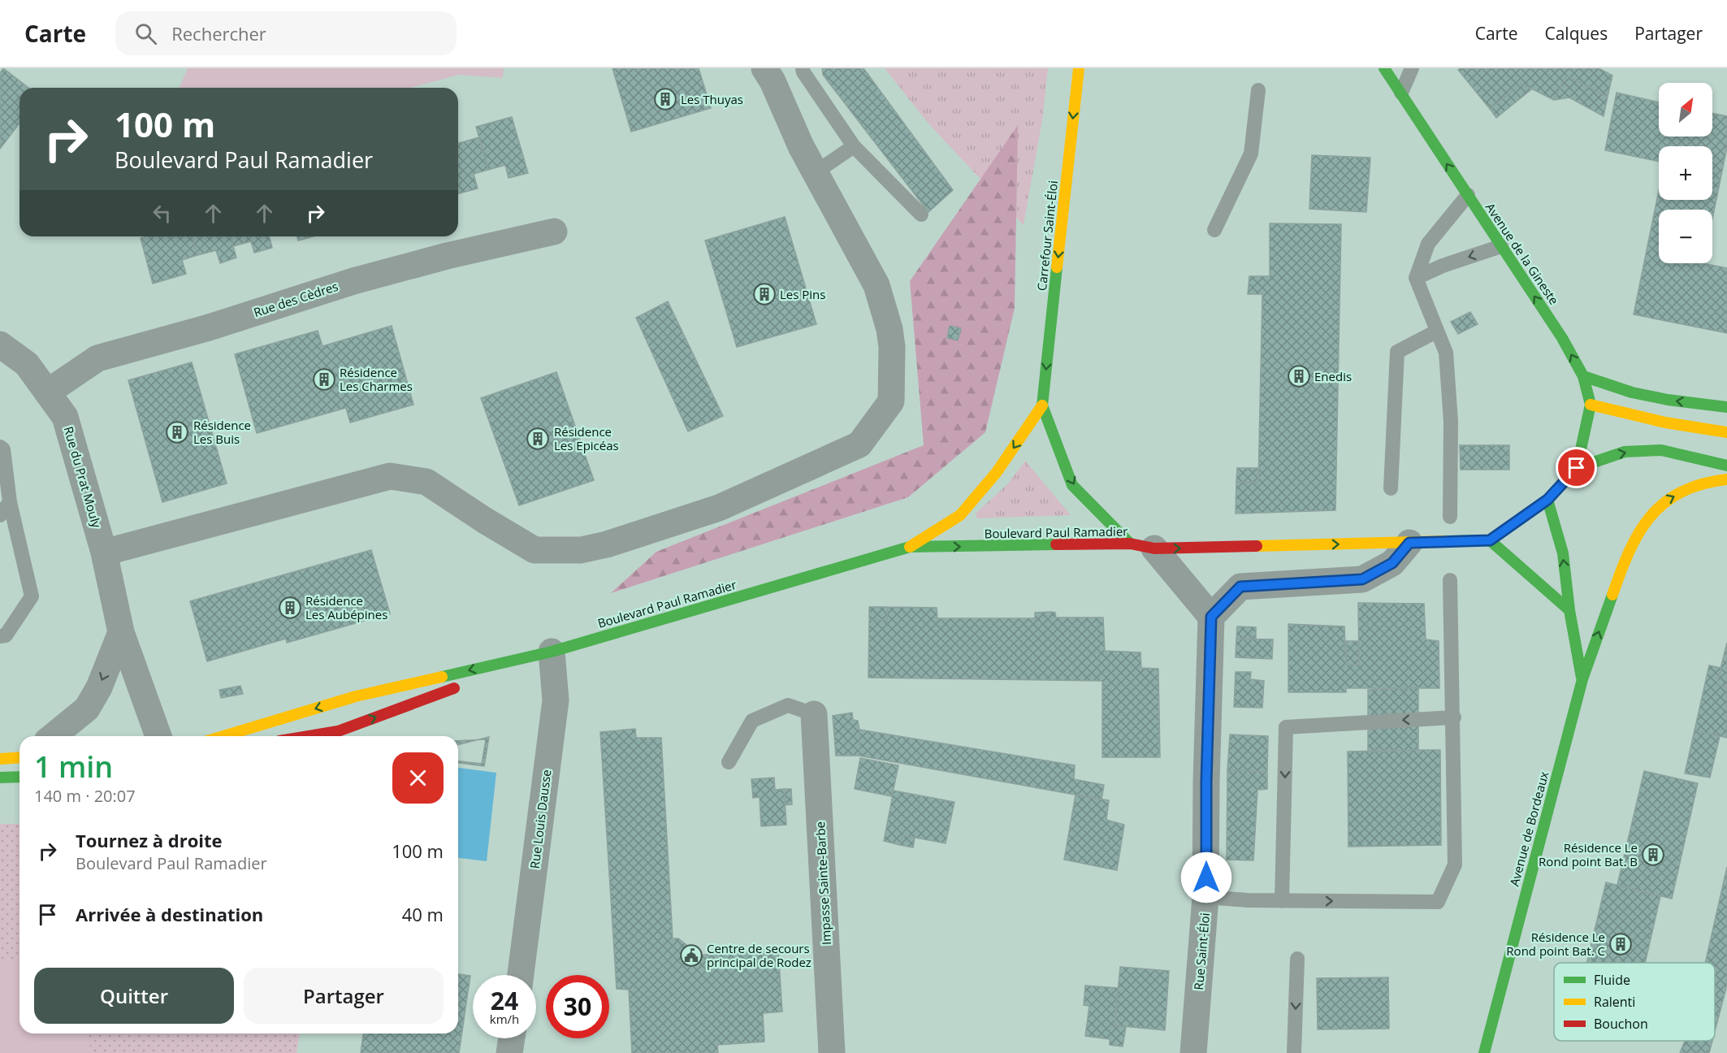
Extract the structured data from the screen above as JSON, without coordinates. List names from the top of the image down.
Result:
{
  "streets": {
    "main road": [
      "Carrefour Saint-Éloi",
      "Avenue de la Gineste",
      "Boulevard Paul Ramadier",
      "Avenue de Bordeaux"
    ],
    "street": [
      "Rue des Cèdres",
      "Rue du Prat Mouly",
      "Rue Louis Dausse",
      "Impasse Sainte-Barbe",
      "Rue Saint-Éloi"
    ]
  },
  "crossings": [
    ["Carrefour Saint-Éloi", "Boulevard Paul Ramadier"],
    ["Rue des Cèdres", "Rue du Prat Mouly"],
    ["Boulevard Paul Ramadier", "Rue Louis Dausse"]
  ],
  "one_way": ["Carrefour Saint-Éloi", "Avenue de la Gineste"],
  "places": {
    "building": [
      "Les Thuyas",
      "Les Pins",
      "Enedis",
      "Résidence Les Charmes",
      "Résidence Les Buis",
      "Résidence Les Epicéas",
      "Résidence Les Aubépines",
      "Résidence Le Rond point Bat. B",
      "Résidence Le Rond point Bat. C"
    ],
    "public building": ["Centre de secours principal de Rodez"]
  },
  "legend": ["Fluide", "Ralenti", "Bouchon"],
  "north": "top right",
  "page": {
    "header": "Carte",
    "search": "Rechercher",
    "nav": ["Carte", "Calques", "Partager"],
    "map_buttons": ["+", "−"],
    "turn": ["100 m", "Boulevard Paul Ramadier"],
    "heading": ["1 min", "140 m · 20:07"],
    "list": [
      {
        "name": "Tournez à droite",
        "note": "Boulevard Paul Ramadier",
        "value": "100 m"
      },
      {
        "name": "Arrivée à destination",
        "value": "40 m"
      }
    ],
    "buttons": ["Quitter", "Partager"],
    "speed": "24 km/h",
    "limit": "30"
  }
}
